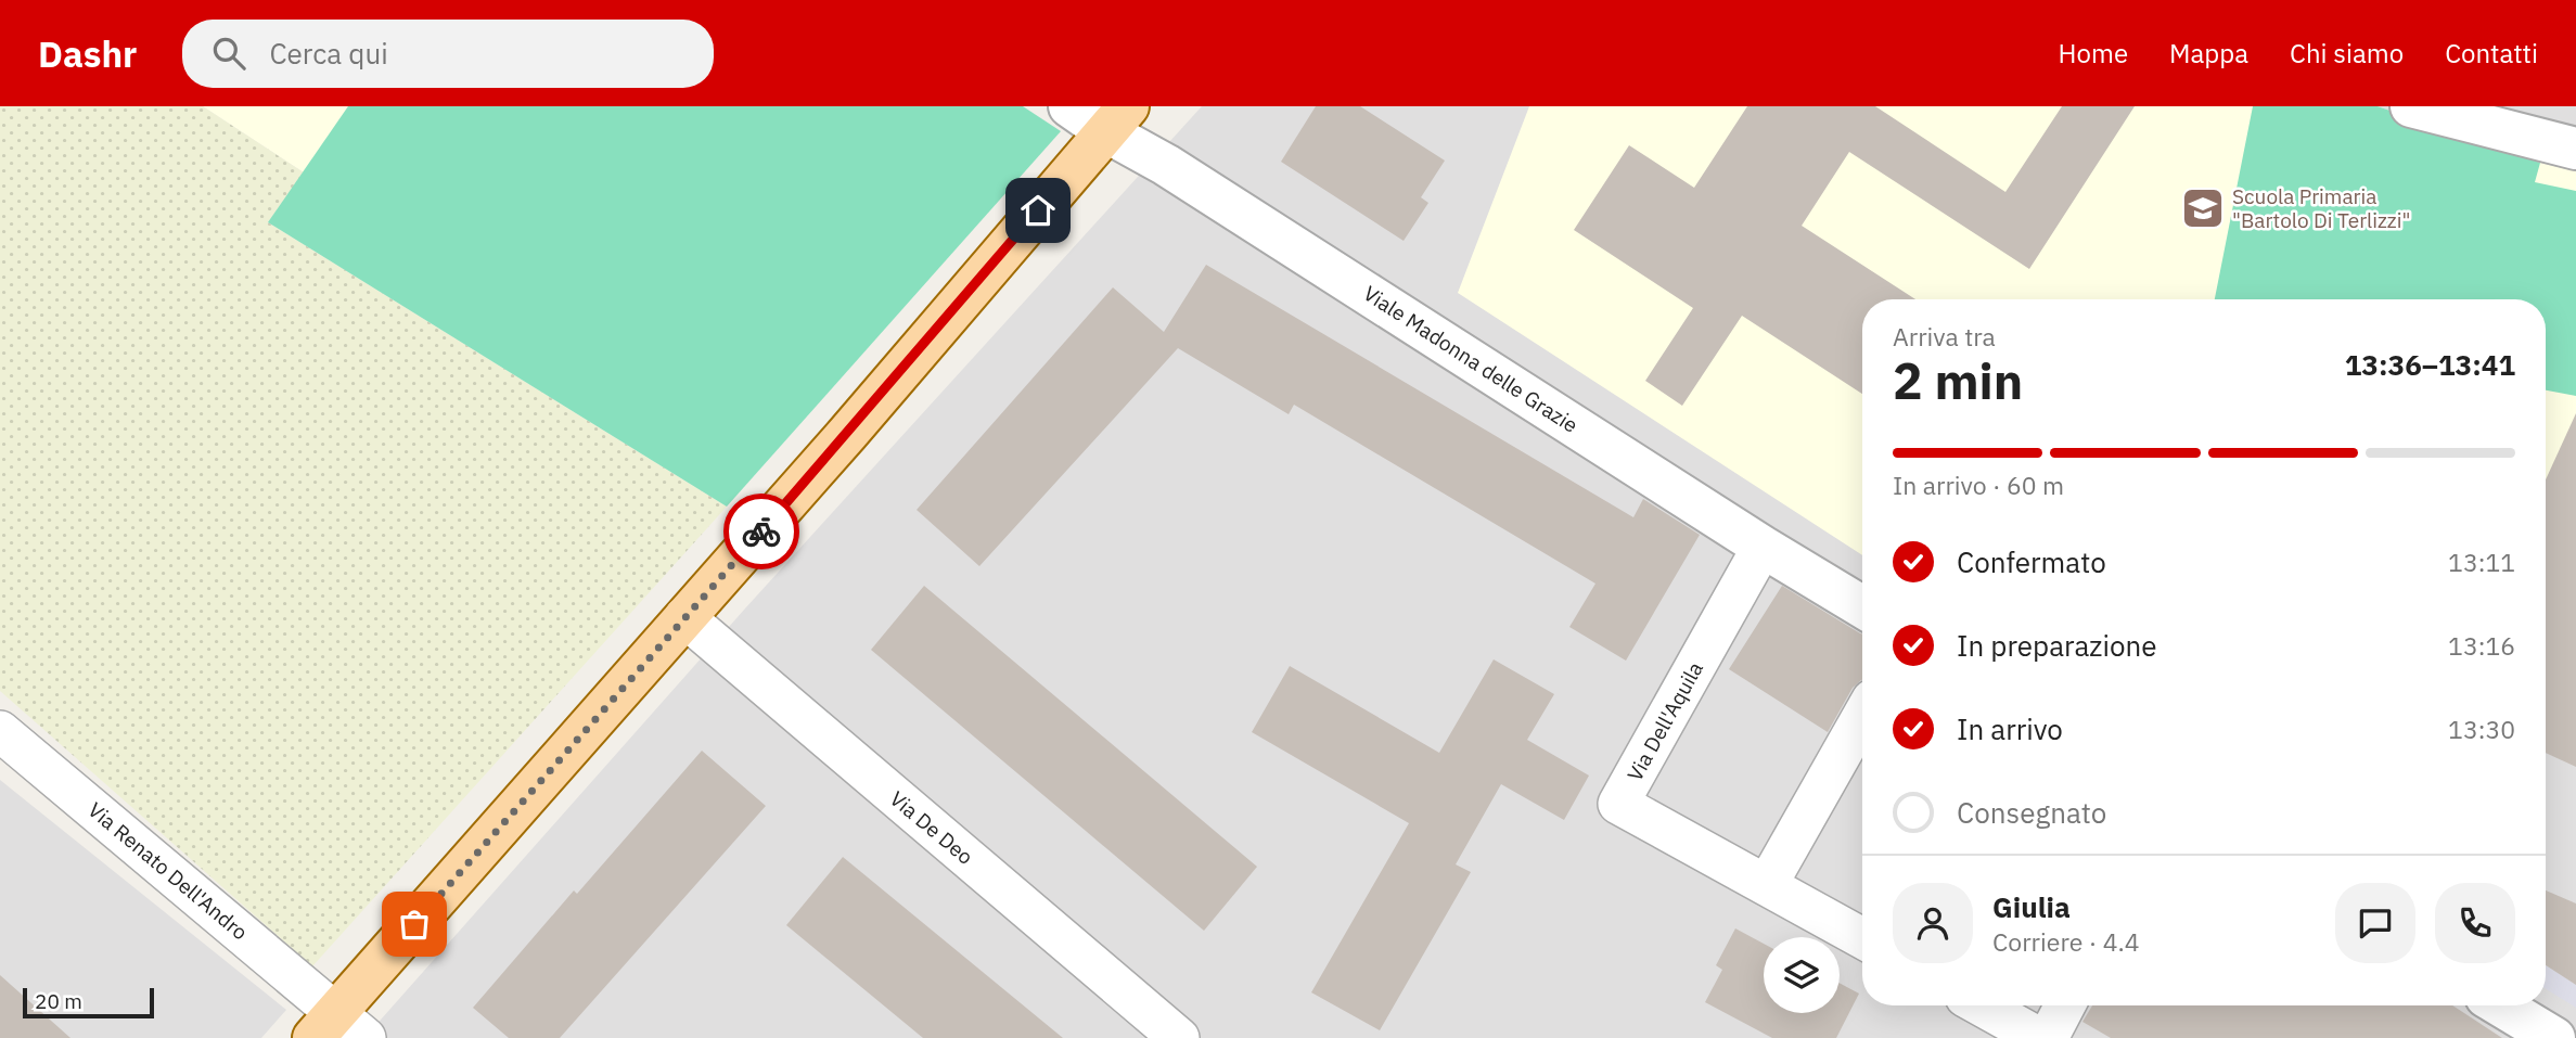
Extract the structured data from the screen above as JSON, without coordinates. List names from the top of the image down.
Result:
{
  "streets": {
    "street": [
      "Viale Madonna delle Grazie",
      "Via Dell'Aquila",
      "Via De Deo",
      "Via Renato Dell'Andro"
    ]
  },
  "crossings": [
    ["Viale Madonna delle Grazie", "Via Dell'Aquila"]
  ],
  "places": {
    "school or university": ["Scuola Primaria \"Bartolo Di Terlizzi\""]
  },
  "scale_bar": "20 m",
  "page": {
    "header": "Dashr",
    "search": "Cerca qui",
    "nav": [
      "Home",
      "Mappa",
      "Chi siamo",
      "Contatti"
    ],
    "heading": ["2 min", "Arriva tra", "13:36–13:41"],
    "panel": ["Giulia", "Corriere · 4.4"],
    "bar": "In arrivo · 60 m",
    "list": [
      ["Confermato", "13:11"],
      ["In preparazione", "13:16"],
      ["In arrivo", "13:30"],
      "Consegnato"
    ],
    "scale": "20 m"
  }
}
